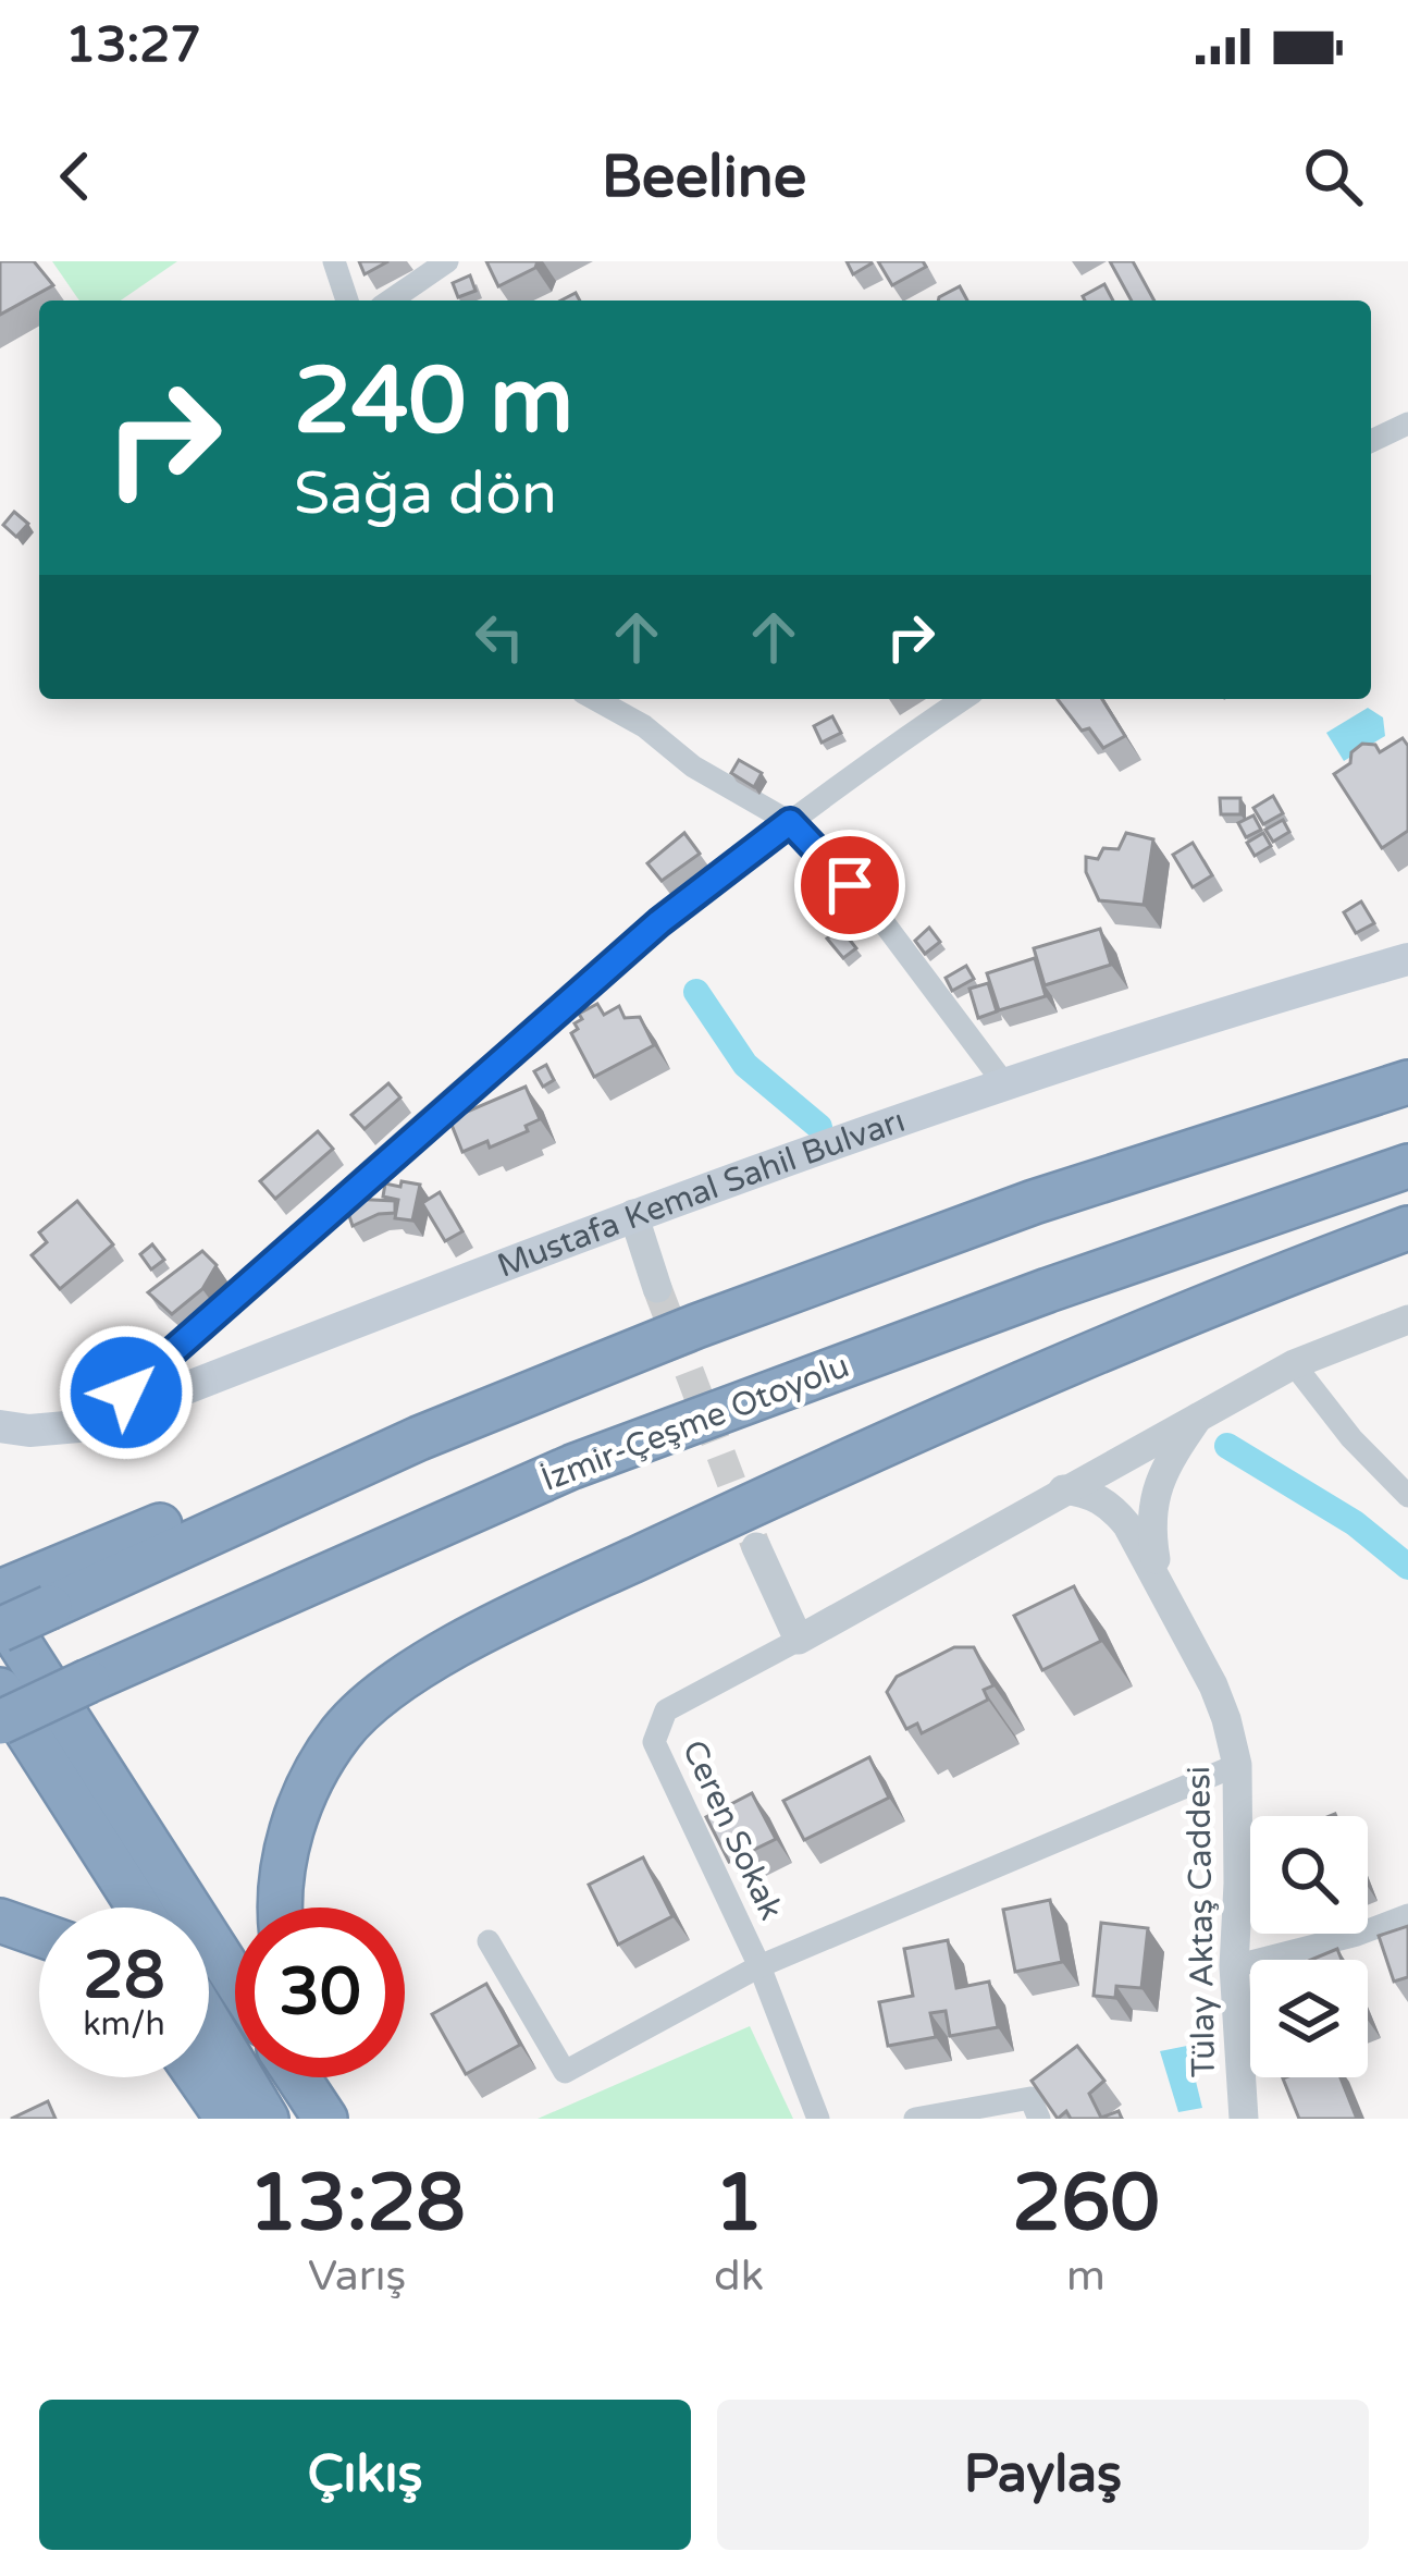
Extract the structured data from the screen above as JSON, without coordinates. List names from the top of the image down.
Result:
{
  "streets": {
    "highway": ["İzmir-Çeşme Otoyolu"],
    "main road": ["Mustafa Kemal Sahil Bulvarı"],
    "street": ["Ceren Sokak", "Tülay Aktaş Caddesi"]
  },
  "page": {
    "status": "13:27",
    "header": "Beeline",
    "turn": ["240 m", "Sağa dön"],
    "speed": "28 km/h",
    "limit": "30",
    "eta": [
      "13:28",
      "Varış",
      "1",
      "dk",
      "260",
      "m"
    ],
    "buttons": ["Çıkış", "Paylaş"]
  }
}
